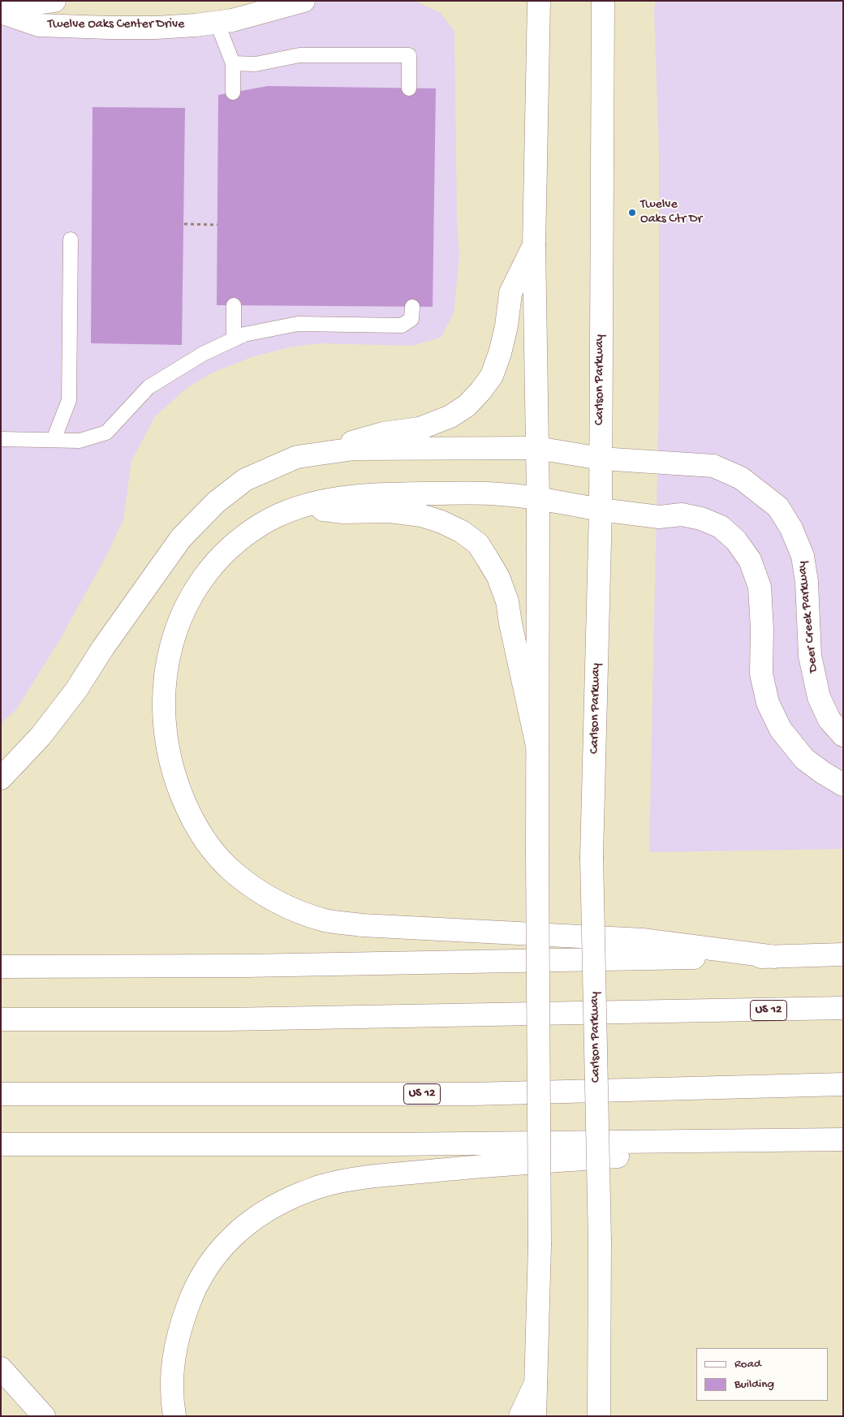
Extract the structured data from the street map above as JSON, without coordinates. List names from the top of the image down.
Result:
{
  "streets": {
    "main road": [
      "Twelve Oaks Center Drive",
      "Carlson Parkway",
      "Deer Creek Parkway",
      "US 12"
    ]
  },
  "crossings": [
    ["Carlson Parkway", "Deer Creek Parkway"]
  ],
  "places": ["Twelve Oaks Ctr Dr"],
  "legend": ["Road", "Building"]
}
